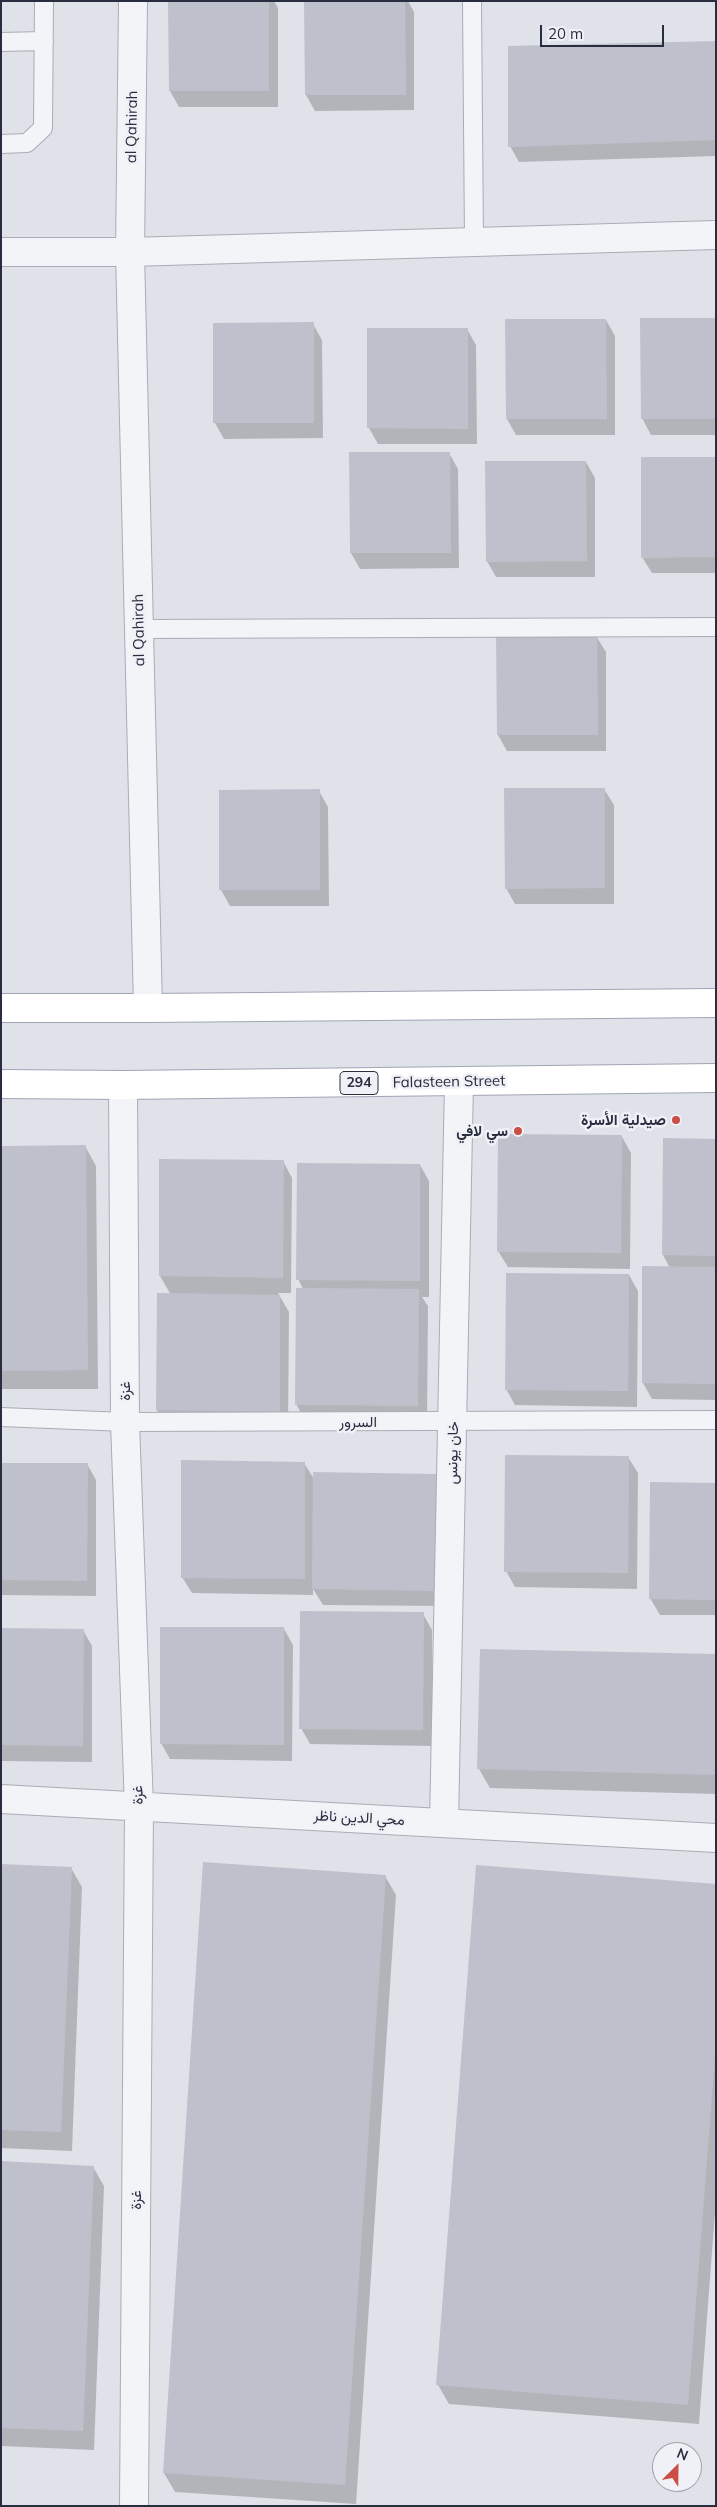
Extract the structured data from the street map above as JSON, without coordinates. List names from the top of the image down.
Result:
{
  "streets": {
    "main road": ["Falasteen Street", "294"],
    "street": [
      "al Qahirah",
      "غزة",
      "خان يونس",
      "محي الدين ناظر"
    ],
    "lane": ["السرور"]
  },
  "crossings": [
    ["Falasteen Street", "غزة"],
    ["Falasteen Street", "خان يونس"],
    ["غزة", "السرور"],
    ["غزة", "محي الدين ناظر"],
    ["السرور", "خان يونس"],
    ["خان يونس", "محي الدين ناظر"]
  ],
  "places": ["صيدلية الأسرة", "سي لافي"],
  "scale_bar": "20 m",
  "north": "top right"
}
